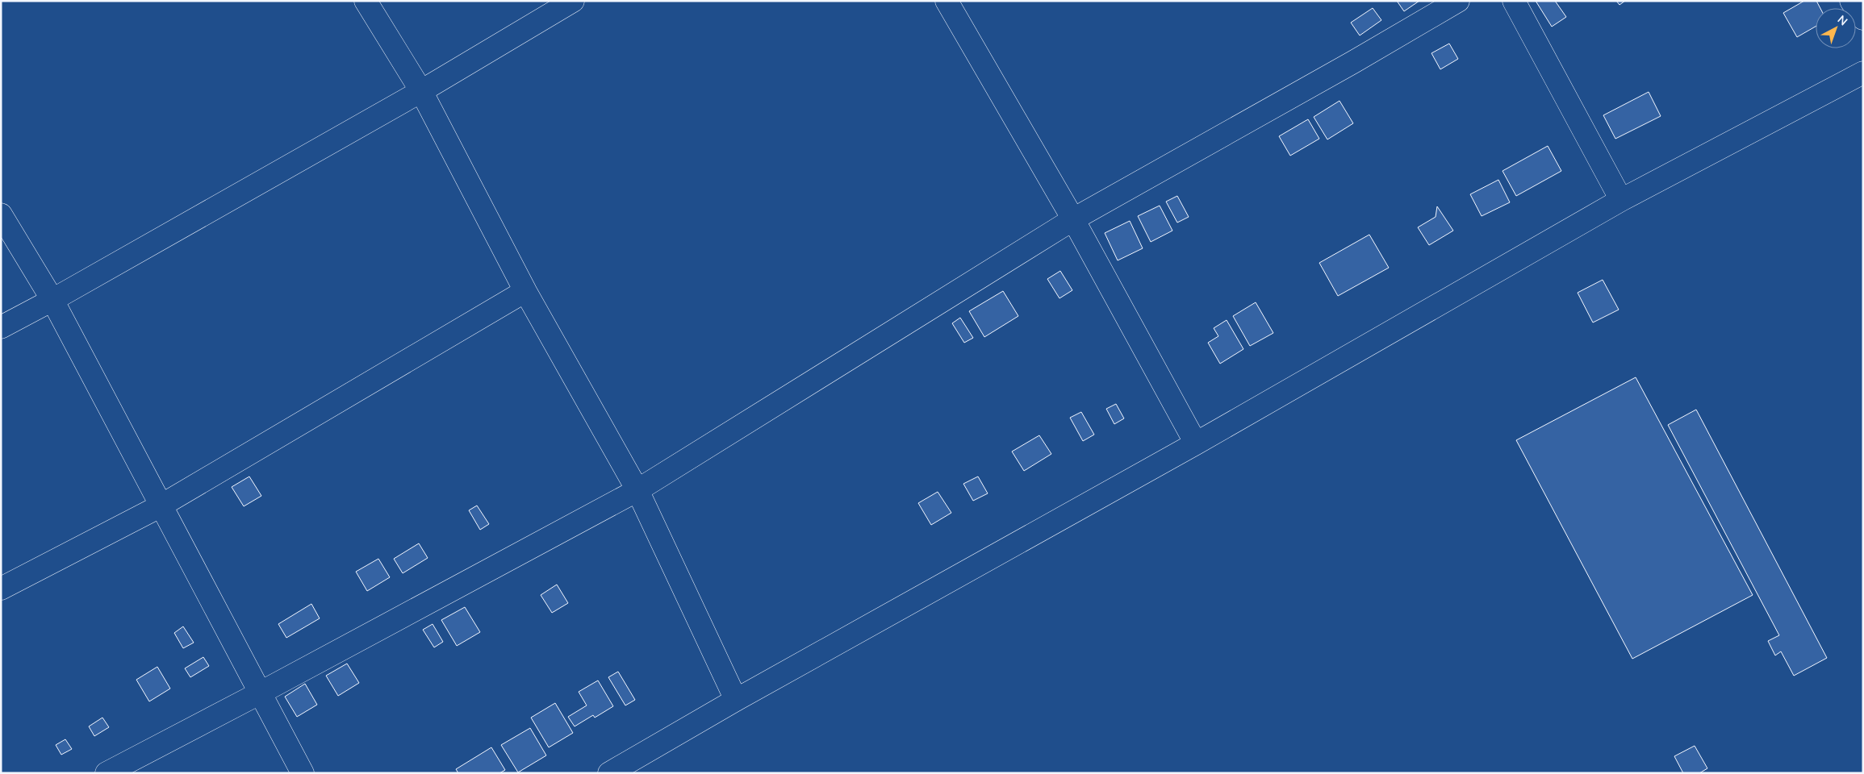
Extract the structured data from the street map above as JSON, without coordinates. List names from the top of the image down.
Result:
{
  "north": "top right"
}
